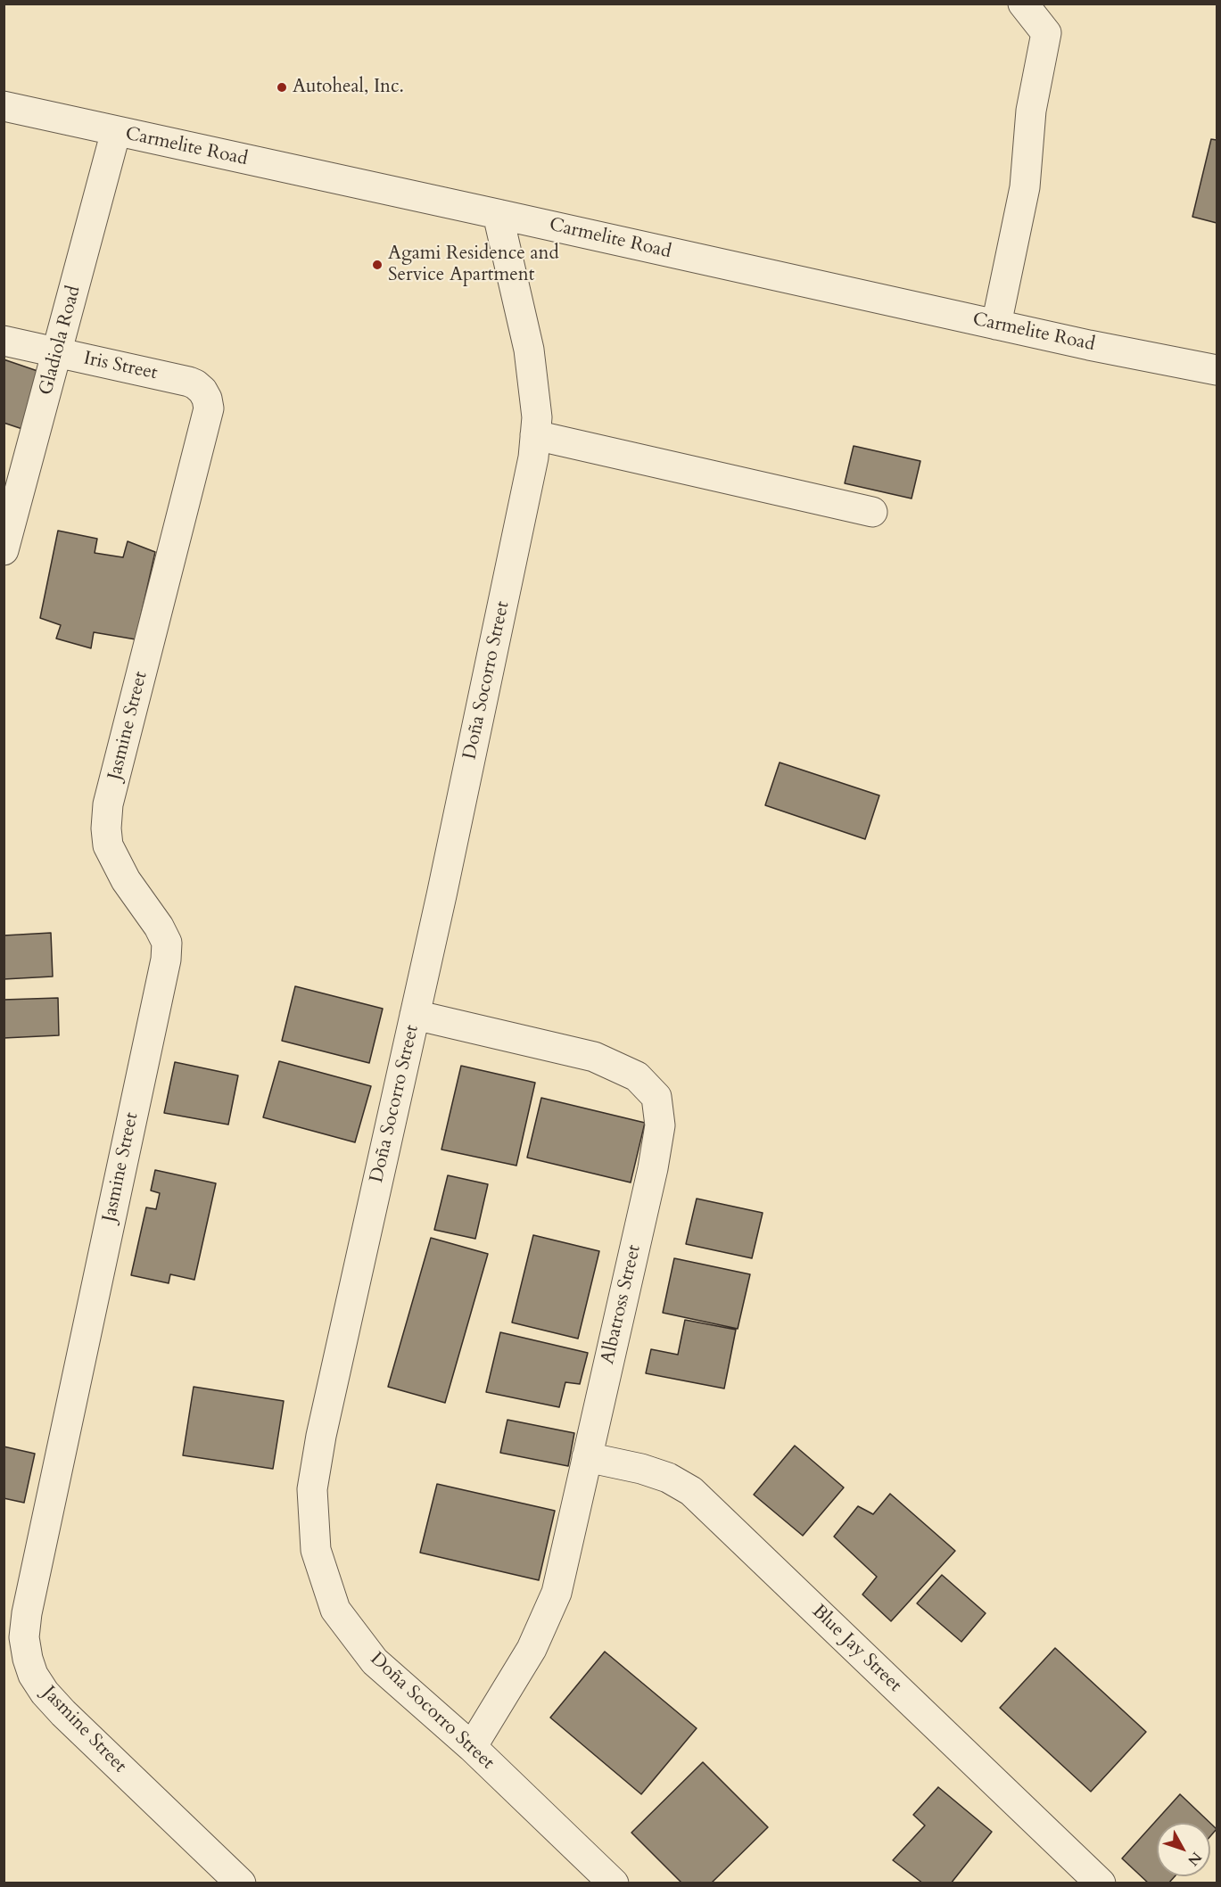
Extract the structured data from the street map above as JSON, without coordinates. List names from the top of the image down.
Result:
{
  "streets": {
    "street": [
      "Carmelite Road",
      "Gladiola Road",
      "Iris Street",
      "Doña Socorro Street",
      "Jasmine Street",
      "Albatross Street",
      "Blue Jay Street"
    ]
  },
  "crossings": [
    ["Carmelite Road", "Gladiola Road"],
    ["Carmelite Road", "Doña Socorro Street"],
    ["Gladiola Road", "Iris Street"],
    ["Iris Street", "Jasmine Street"],
    ["Doña Socorro Street", "Albatross Street"],
    ["Albatross Street", "Blue Jay Street"]
  ],
  "places": ["Autoheal, Inc.", "Agami Residence and Service Apartment"],
  "north": "bottom right"
}
